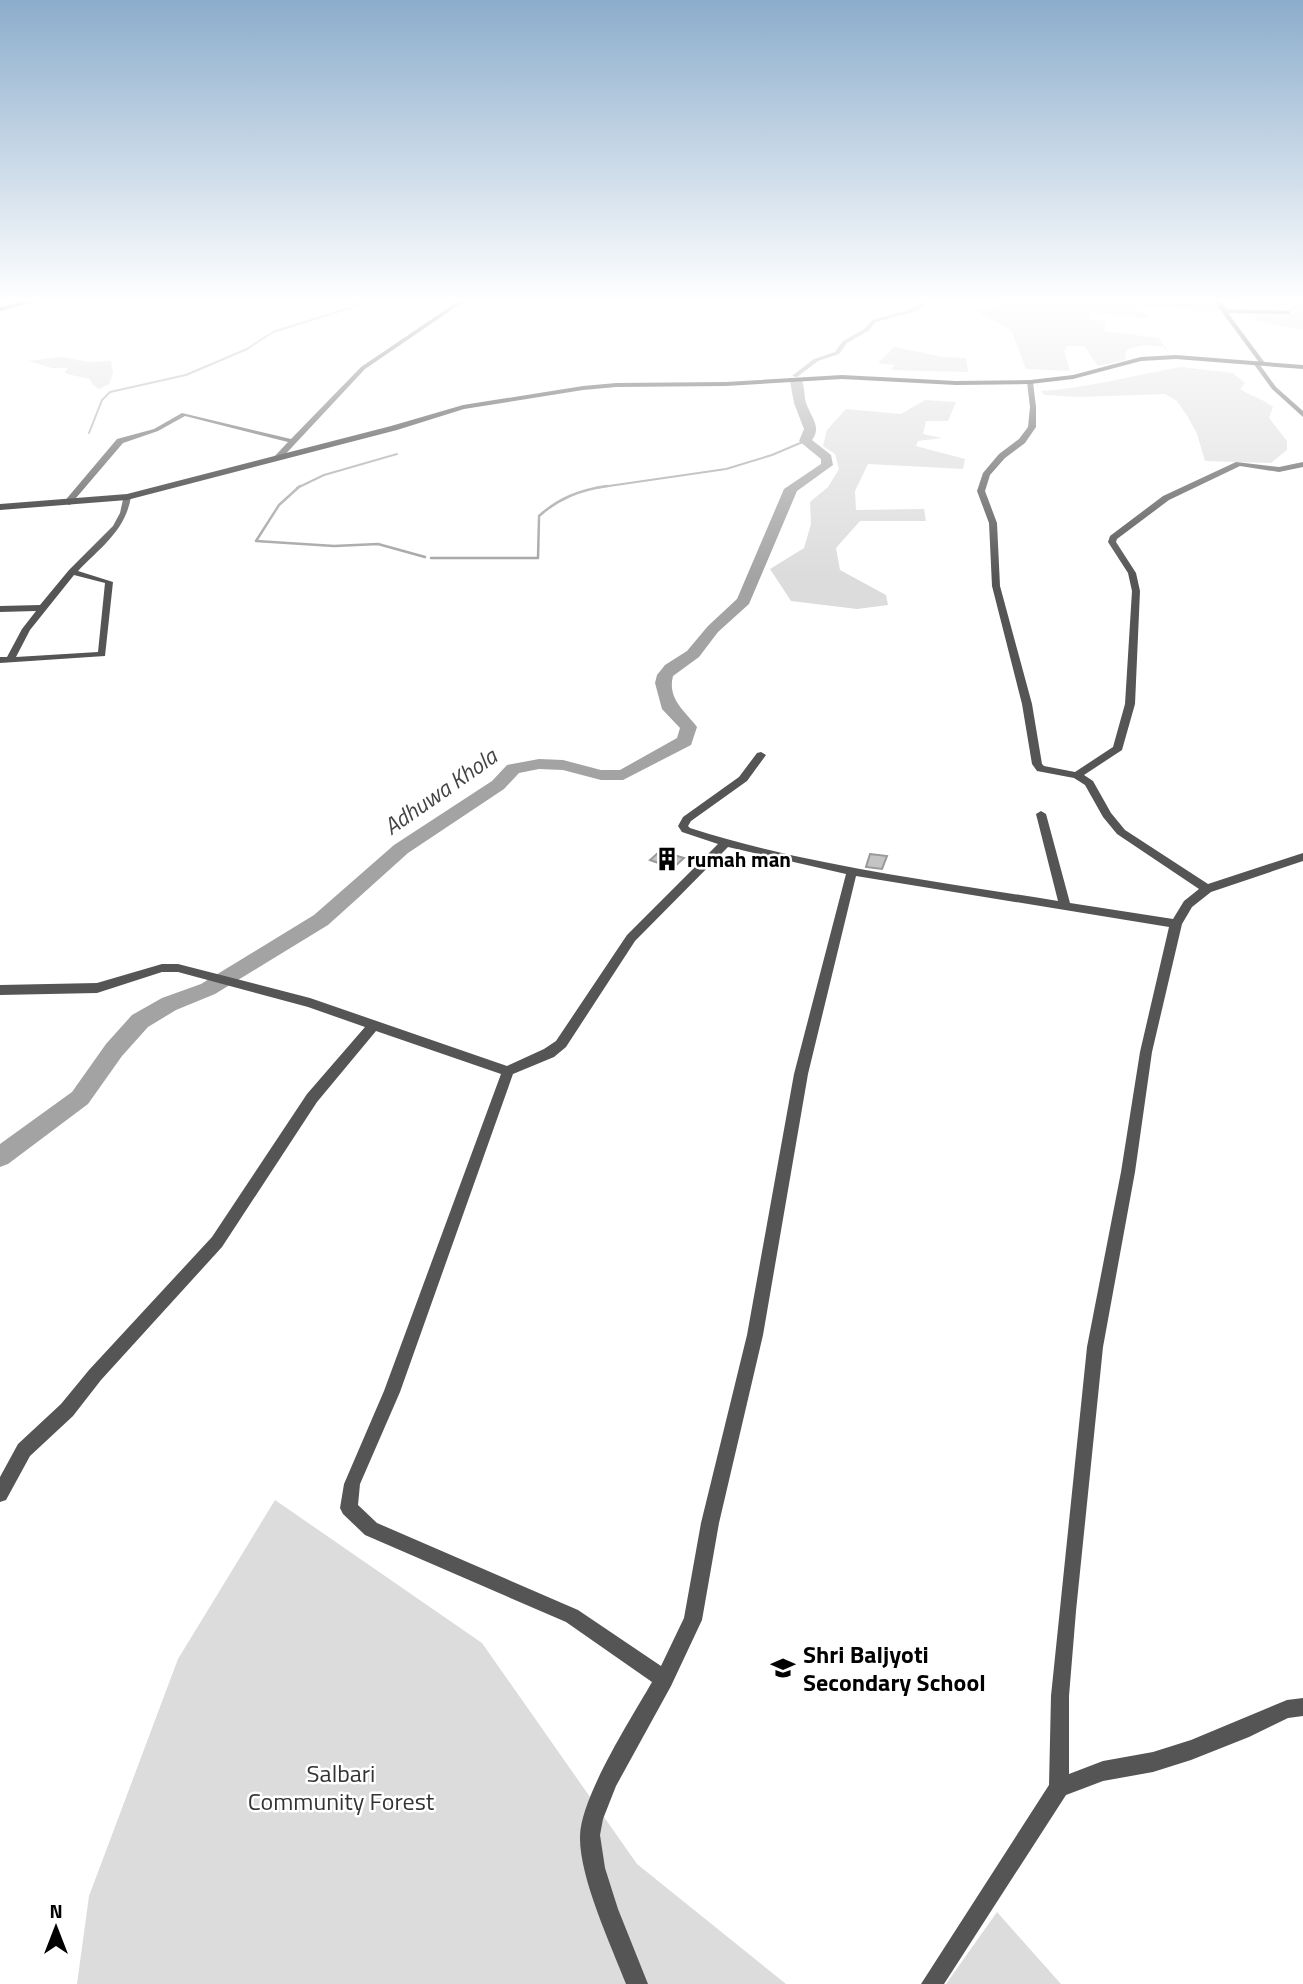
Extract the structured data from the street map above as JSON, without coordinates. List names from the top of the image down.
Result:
{
  "water": ["Adhuwa Khola"],
  "parks": ["Salbari Community Forest"],
  "places": {
    "building": ["rumah man"],
    "school or university": ["Shri Baljyoti Secondary School"]
  },
  "north": "top"
}
